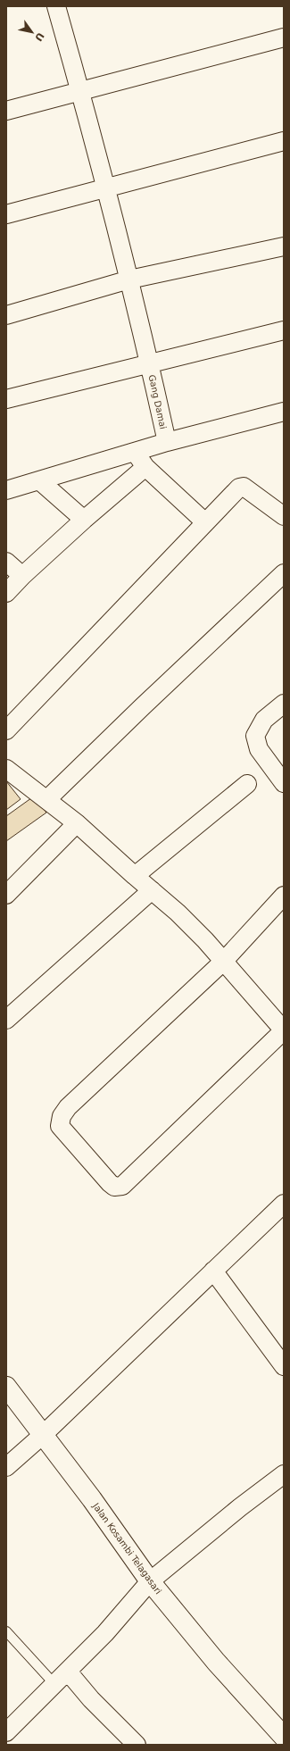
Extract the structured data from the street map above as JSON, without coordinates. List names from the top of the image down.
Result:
{
  "streets": {
    "main road": ["Jalan Kosambi Telagasari"],
    "street": ["Gang Damai"]
  },
  "north": "bottom right"
}
